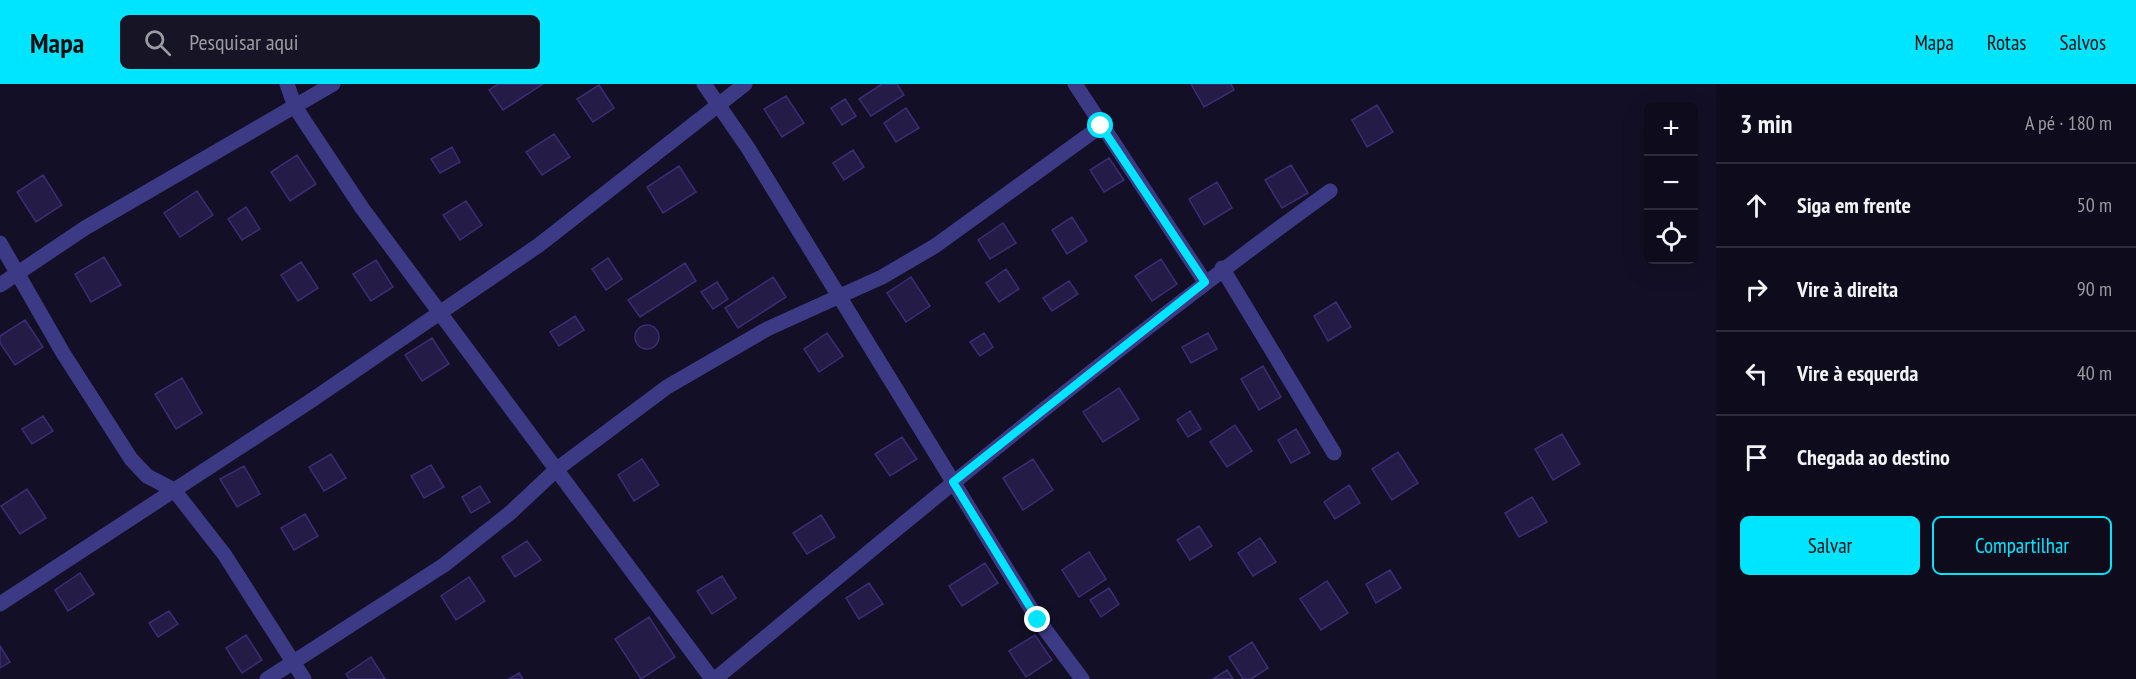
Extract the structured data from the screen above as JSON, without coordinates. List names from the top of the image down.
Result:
{
  "page": {
    "header": "Mapa",
    "search": "Pesquisar aqui",
    "nav": ["Mapa", "Rotas", "Salvos"],
    "heading": ["3 min", "A pé · 180 m"],
    "map_buttons": ["+", "−"],
    "list": [
      ["Siga em frente", "50 m"],
      ["Vire à direita", "90 m"],
      ["Vire à esquerda", "40 m"],
      "Chegada ao destino"
    ],
    "buttons": ["Salvar", "Compartilhar"]
  }
}
